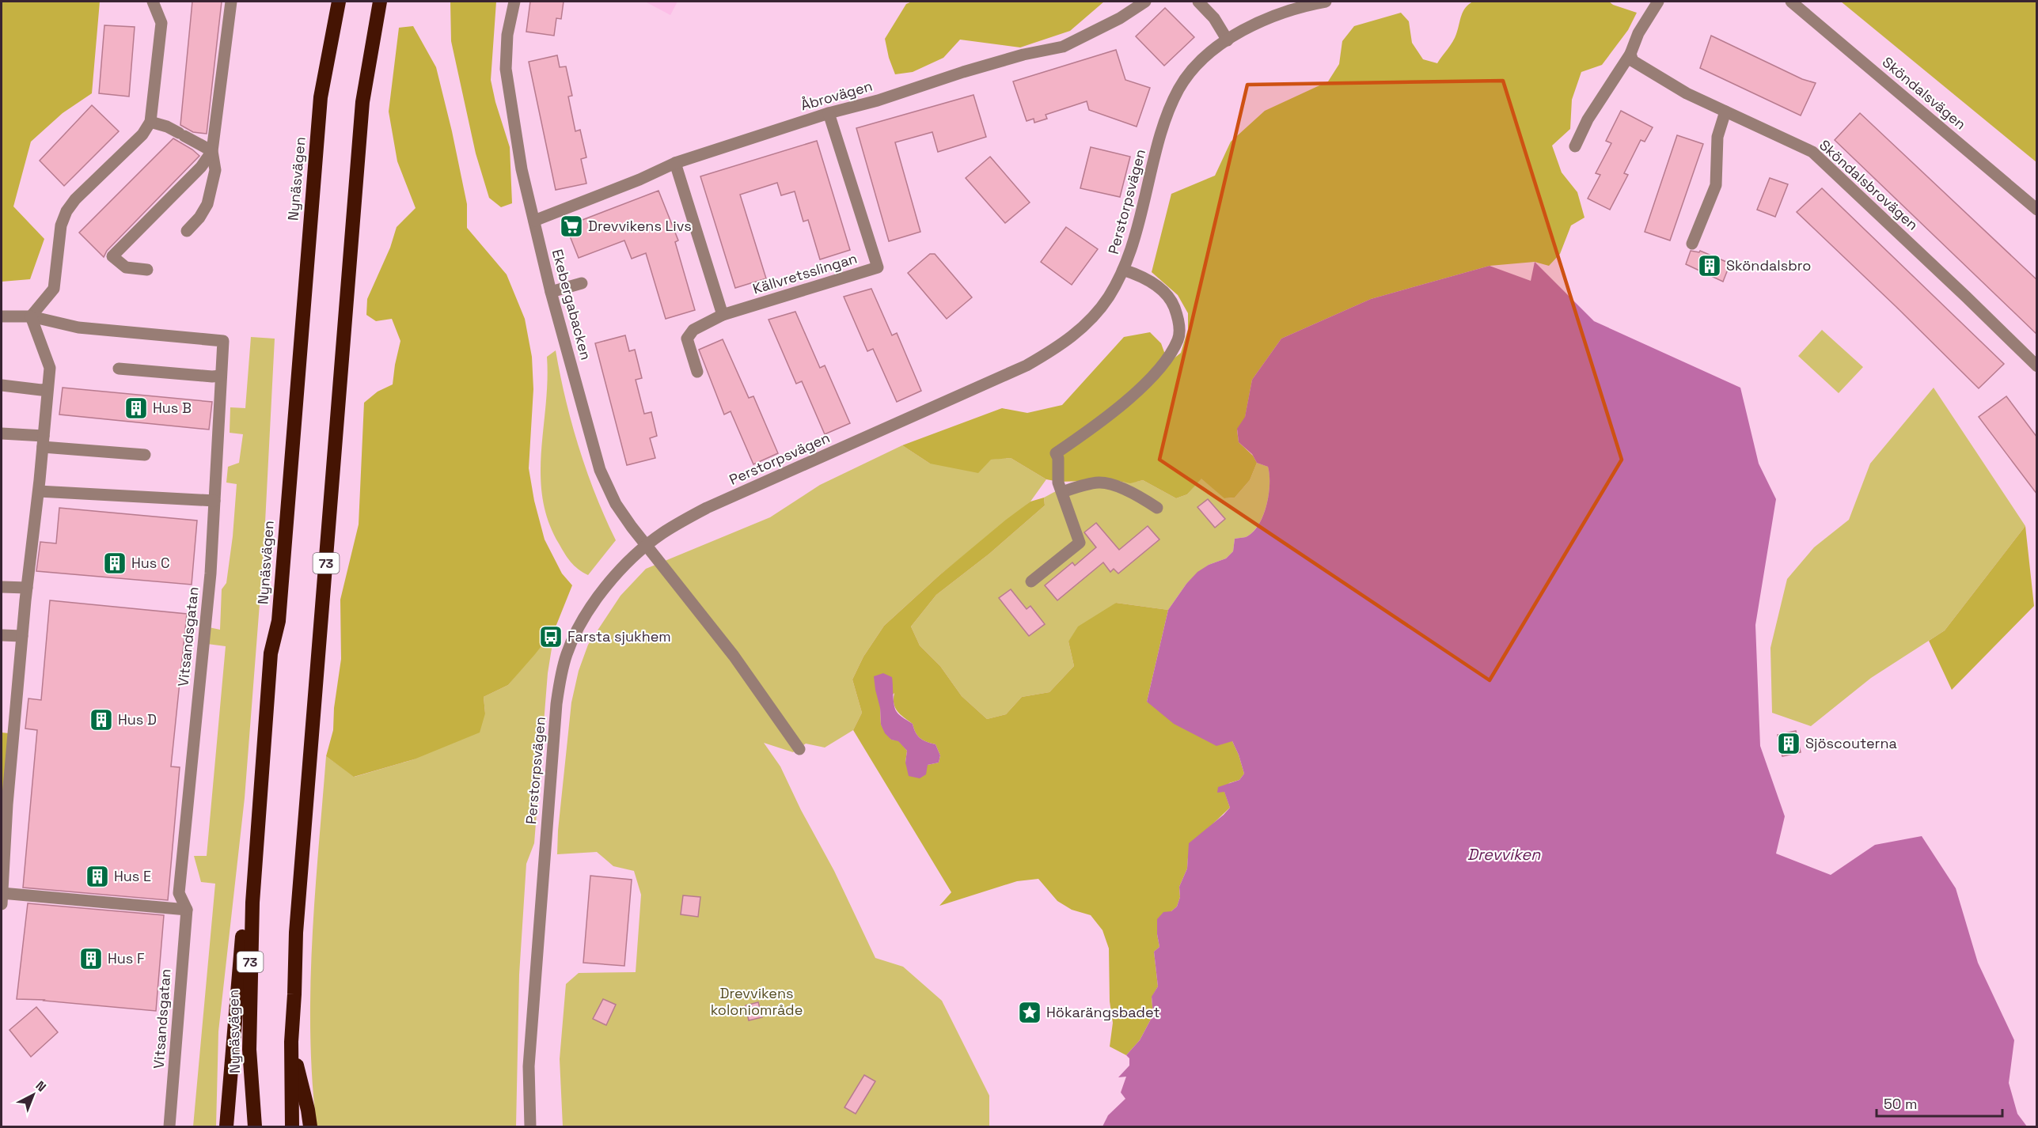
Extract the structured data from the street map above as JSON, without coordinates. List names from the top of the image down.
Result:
{
  "streets": {
    "highway": ["Nynäsvägen", "73"],
    "street": [
      "Sköndalsvägen",
      "Åbrovägen",
      "Sköndalsbrovägen",
      "Perstorpsvägen",
      "Källvretsslingan",
      "Ekebergabacken",
      "Vitsandsgatan"
    ]
  },
  "crossings": [
    ["Åbrovägen", "Källvretsslingan"],
    ["Åbrovägen", "Ekebergabacken"],
    ["Perstorpsvägen", "Ekebergabacken"]
  ],
  "water": ["Drevviken"],
  "parks": ["Drevvikens koloniområde"],
  "places": {
    "supermarket": ["Drevvikens Livs"],
    "building": [
      "Sköndalsbro",
      "Hus B",
      "Hus C",
      "Hus D",
      "Sjöscouterna",
      "Hus E",
      "Hus F"
    ],
    "bus stop": ["Farsta sjukhem"],
    "place": ["Hökarängsbadet"]
  },
  "scale_bar": "50 m",
  "north": "top right"
}
